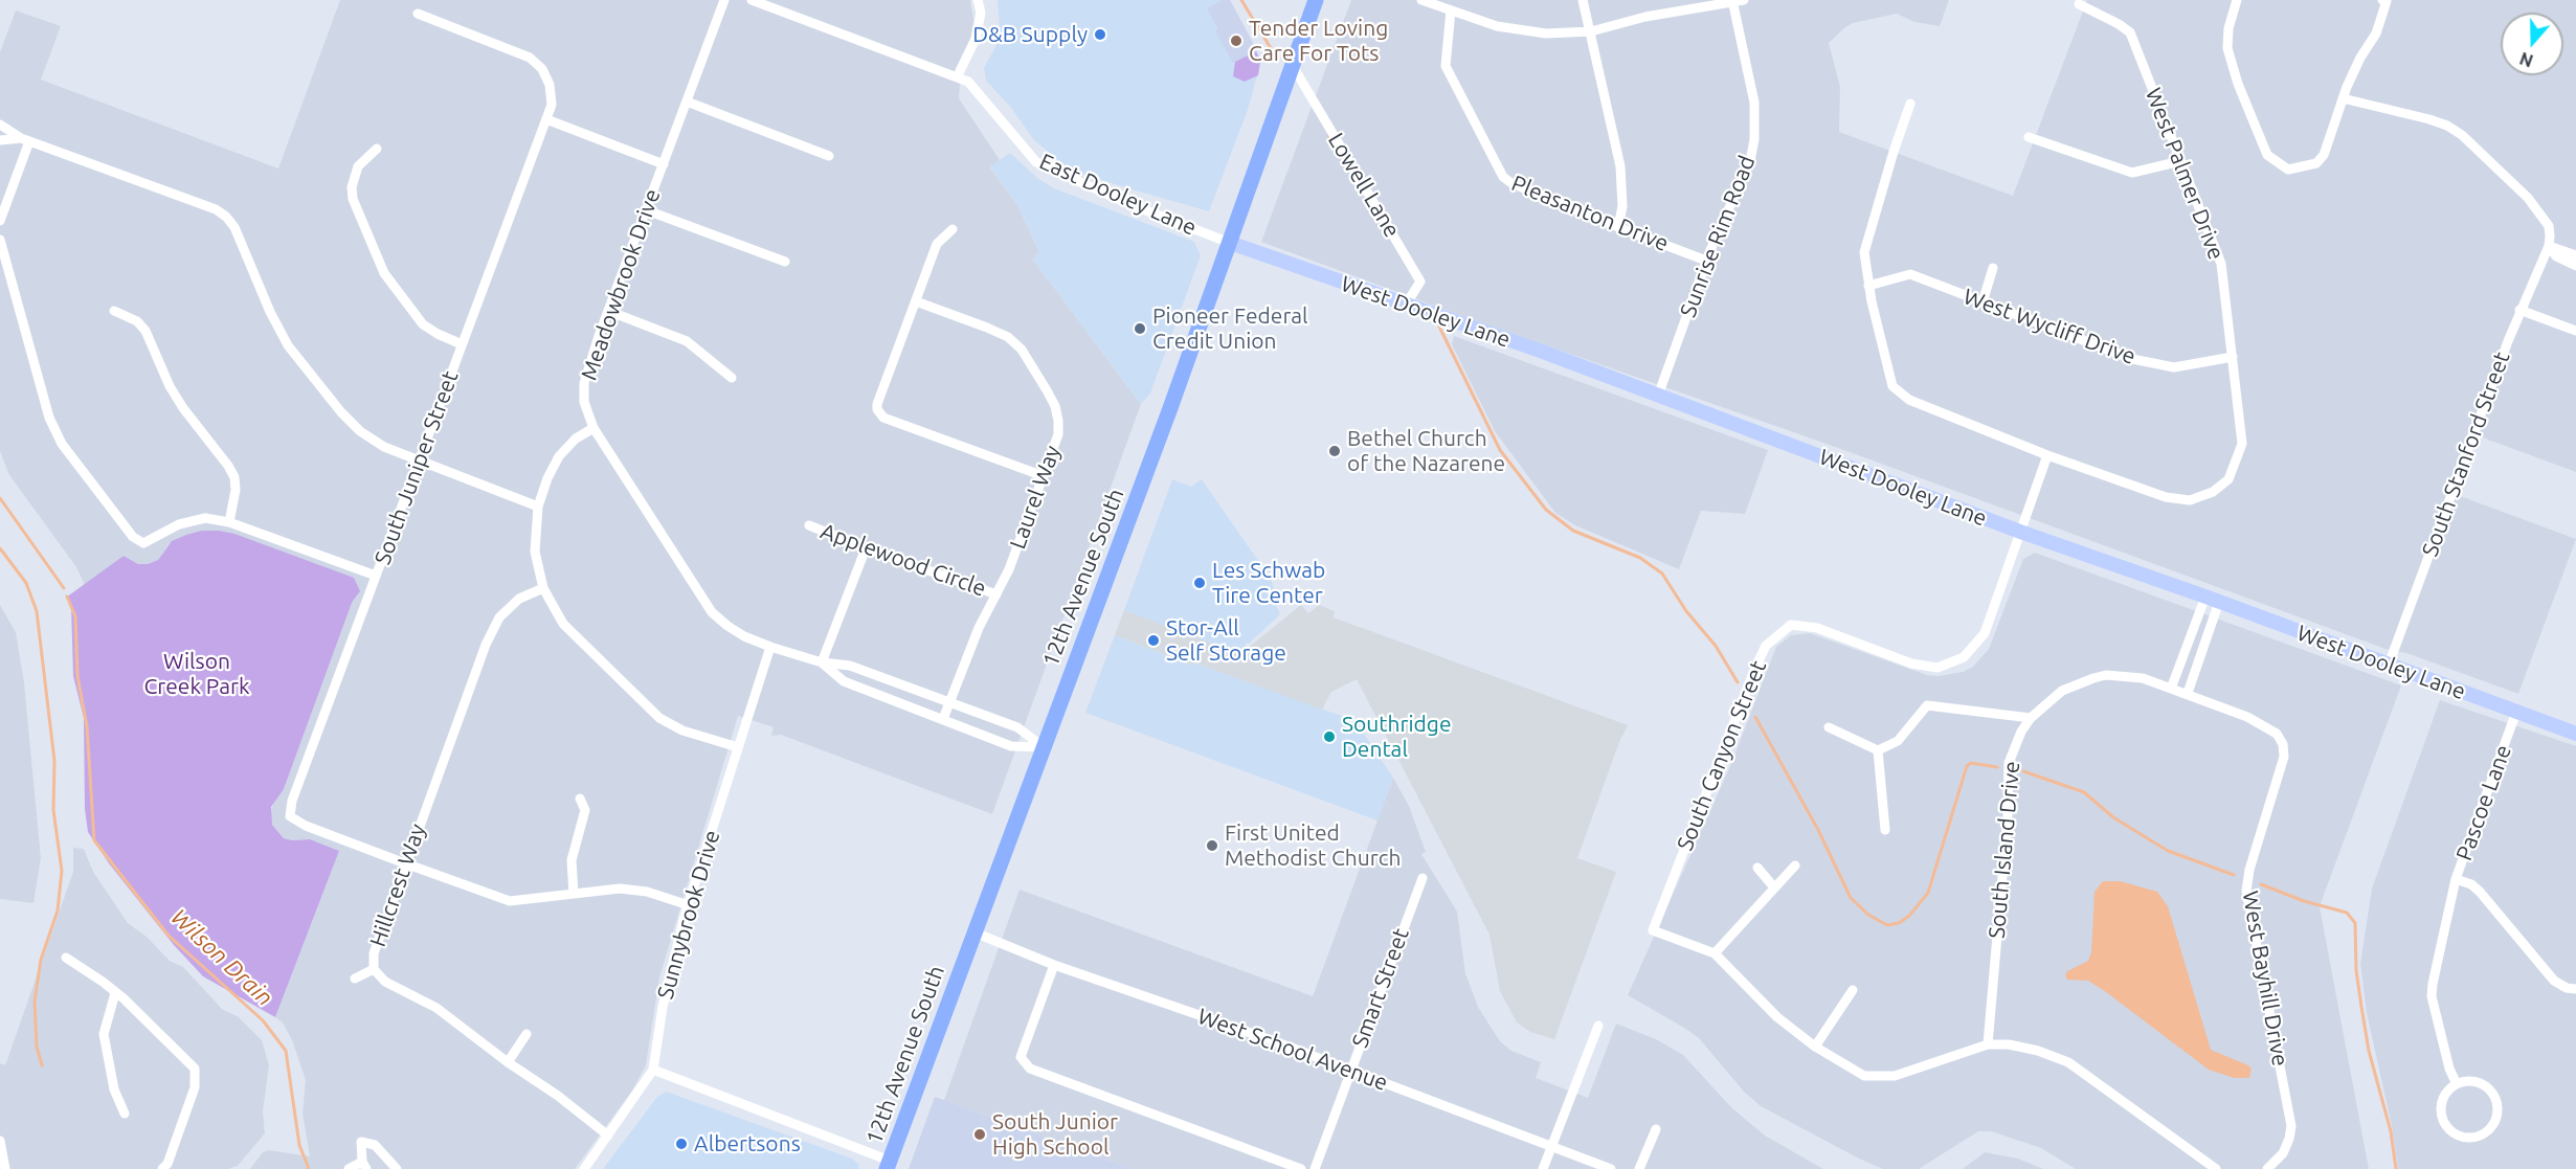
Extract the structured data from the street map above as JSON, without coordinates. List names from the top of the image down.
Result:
{
  "streets": {
    "main road": ["12th Avenue South"],
    "street": [
      "West Palmer Drive",
      "Lowell Lane",
      "East Dooley Lane",
      "Pleasanton Drive",
      "Sunrise Rim Road",
      "Meadowbrook Drive",
      "West Dooley Lane",
      "West Wycliff Drive",
      "South Stanford Street",
      "South Juniper Street",
      "Laurel Way",
      "Applewood Circle",
      "South Canyon Street",
      "Pascoe Lane",
      "South Island Drive",
      "Hillcrest Way",
      "Sunnybrook Drive",
      "West Bayhill Drive",
      "Smart Street",
      "West School Avenue"
    ]
  },
  "crossings": [
    ["West Palmer Drive", "West Wycliff Drive"],
    ["West Palmer Drive", "South Canyon Street"],
    ["Lowell Lane", "West Dooley Lane"],
    ["Lowell Lane", "12th Avenue South"],
    ["East Dooley Lane", "West Dooley Lane"],
    ["East Dooley Lane", "12th Avenue South"],
    ["Pleasanton Drive", "Sunrise Rim Road"],
    ["Sunrise Rim Road", "West Dooley Lane"],
    ["Meadowbrook Drive", "Laurel Way"],
    ["Meadowbrook Drive", "12th Avenue South"],
    ["Meadowbrook Drive", "Sunnybrook Drive"],
    ["West Dooley Lane", "South Stanford Street"],
    ["West Dooley Lane", "12th Avenue South"],
    ["West Dooley Lane", "South Canyon Street"],
    ["West Dooley Lane", "Pascoe Lane"],
    ["South Juniper Street", "Hillcrest Way"],
    ["Laurel Way", "Applewood Circle"],
    ["12th Avenue South", "West School Avenue"],
    ["South Island Drive", "West Bayhill Drive"],
    ["Hillcrest Way", "Sunnybrook Drive"],
    ["Smart Street", "West School Avenue"]
  ],
  "water": ["Wilson Drain"],
  "parks": ["Wilson Creek Park"],
  "places": [
    "D&B Supply",
    "Tender Loving Care For Tots",
    "Pioneer Federal Credit Union",
    "Bethel Church of the Nazarene",
    "Les Schwab Tire Center",
    "Stor-All Self Storage",
    "Southridge Dental",
    "First United Methodist Church",
    "South Junior High School",
    "Albertsons"
  ],
  "north": "bottom"
}
